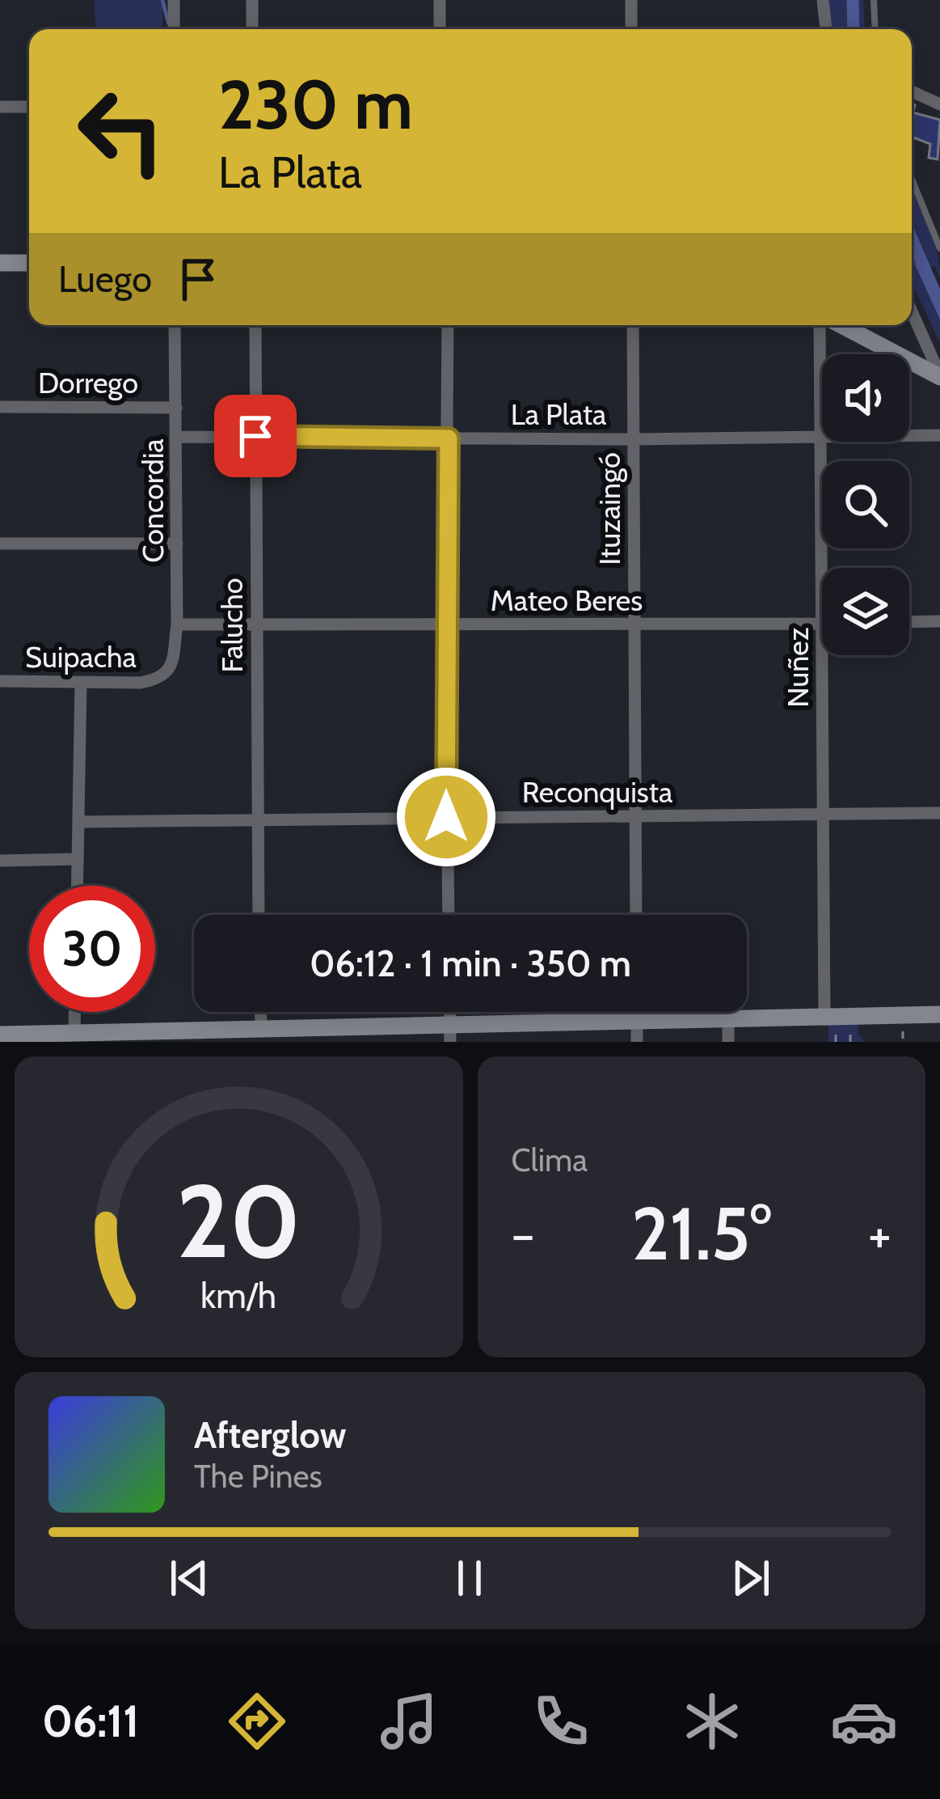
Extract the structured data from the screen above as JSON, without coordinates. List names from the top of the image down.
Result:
{
  "streets": {
    "street": [
      "Dorrego",
      "La Plata",
      "Concordia",
      "Ituzaingó",
      "Mateo Beres",
      "Falucho",
      "Suipacha",
      "Nuñez",
      "Reconquista"
    ]
  },
  "crossings": [
    ["Dorrego", "Concordia"],
    ["La Plata", "Concordia"],
    ["La Plata", "Ituzaingó"],
    ["La Plata", "Falucho"],
    ["La Plata", "Nuñez"],
    ["Concordia", "Mateo Beres"],
    ["Concordia", "Suipacha"],
    ["Ituzaingó", "Mateo Beres"],
    ["Ituzaingó", "Reconquista"],
    ["Mateo Beres", "Falucho"],
    ["Mateo Beres", "Nuñez"],
    ["Falucho", "Reconquista"],
    ["Nuñez", "Reconquista"]
  ],
  "page": {
    "turn": ["230 m", "La Plata"],
    "then": "Luego",
    "limit": "30",
    "trip": "06:12 · 1 min · 350 m",
    "tile": "Clima",
    "heat": ["−", "21.5°", "+"],
    "song": ["Afterglow", "The Pines"],
    "tabs": "06:11",
    "gauge": ["20", "km/h"]
  }
}
